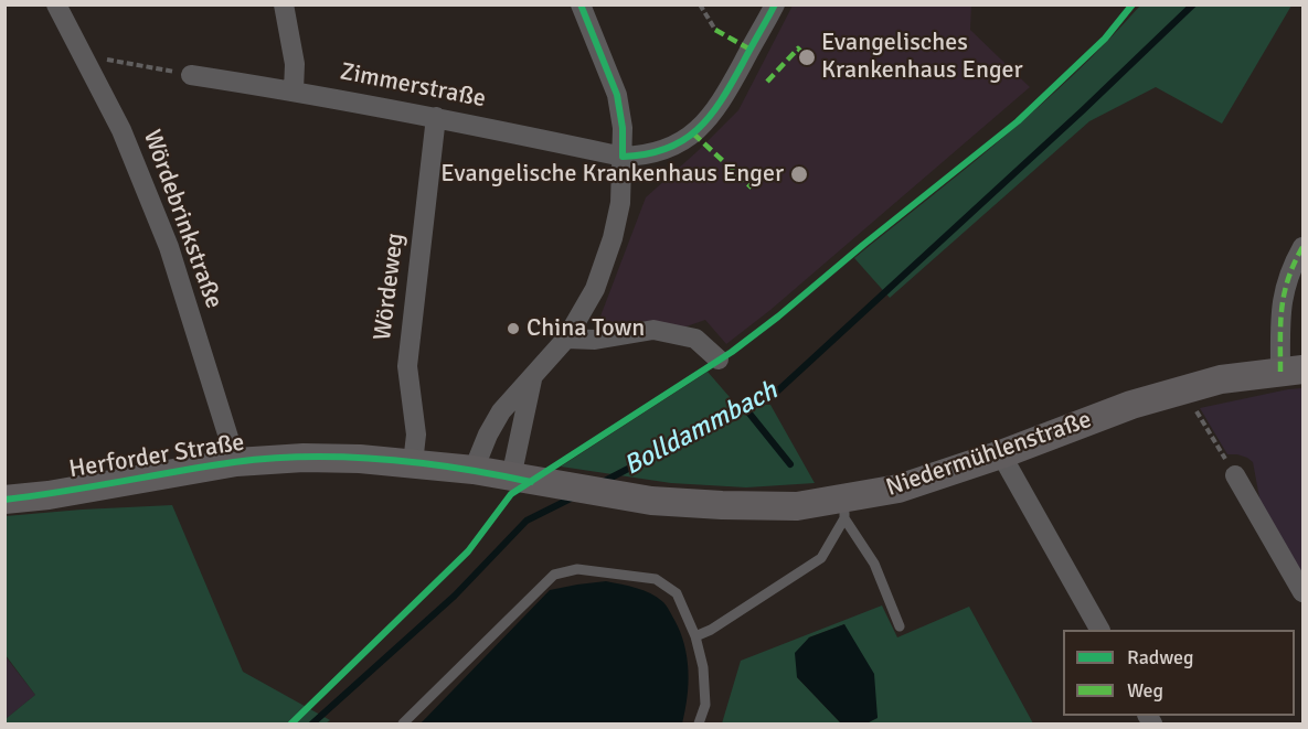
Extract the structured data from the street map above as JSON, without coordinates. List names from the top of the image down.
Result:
{
  "streets": {
    "main road": ["Niedermühlenstraße", "Herforder Straße"],
    "street": ["Zimmerstraße", "Wördebrinkstraße", "Wördeweg"]
  },
  "crossings": [
    ["Zimmerstraße", "Wördeweg"],
    ["Wördebrinkstraße", "Herforder Straße"],
    ["Wördeweg", "Herforder Straße"],
    ["Niedermühlenstraße", "Herforder Straße"]
  ],
  "water": ["Bolldammbach"],
  "places": ["Evangelisches Krankenhaus Enger", "Evangelische Krankenhaus Enger", "China Town"],
  "legend": ["Radweg", "Weg"]
}
